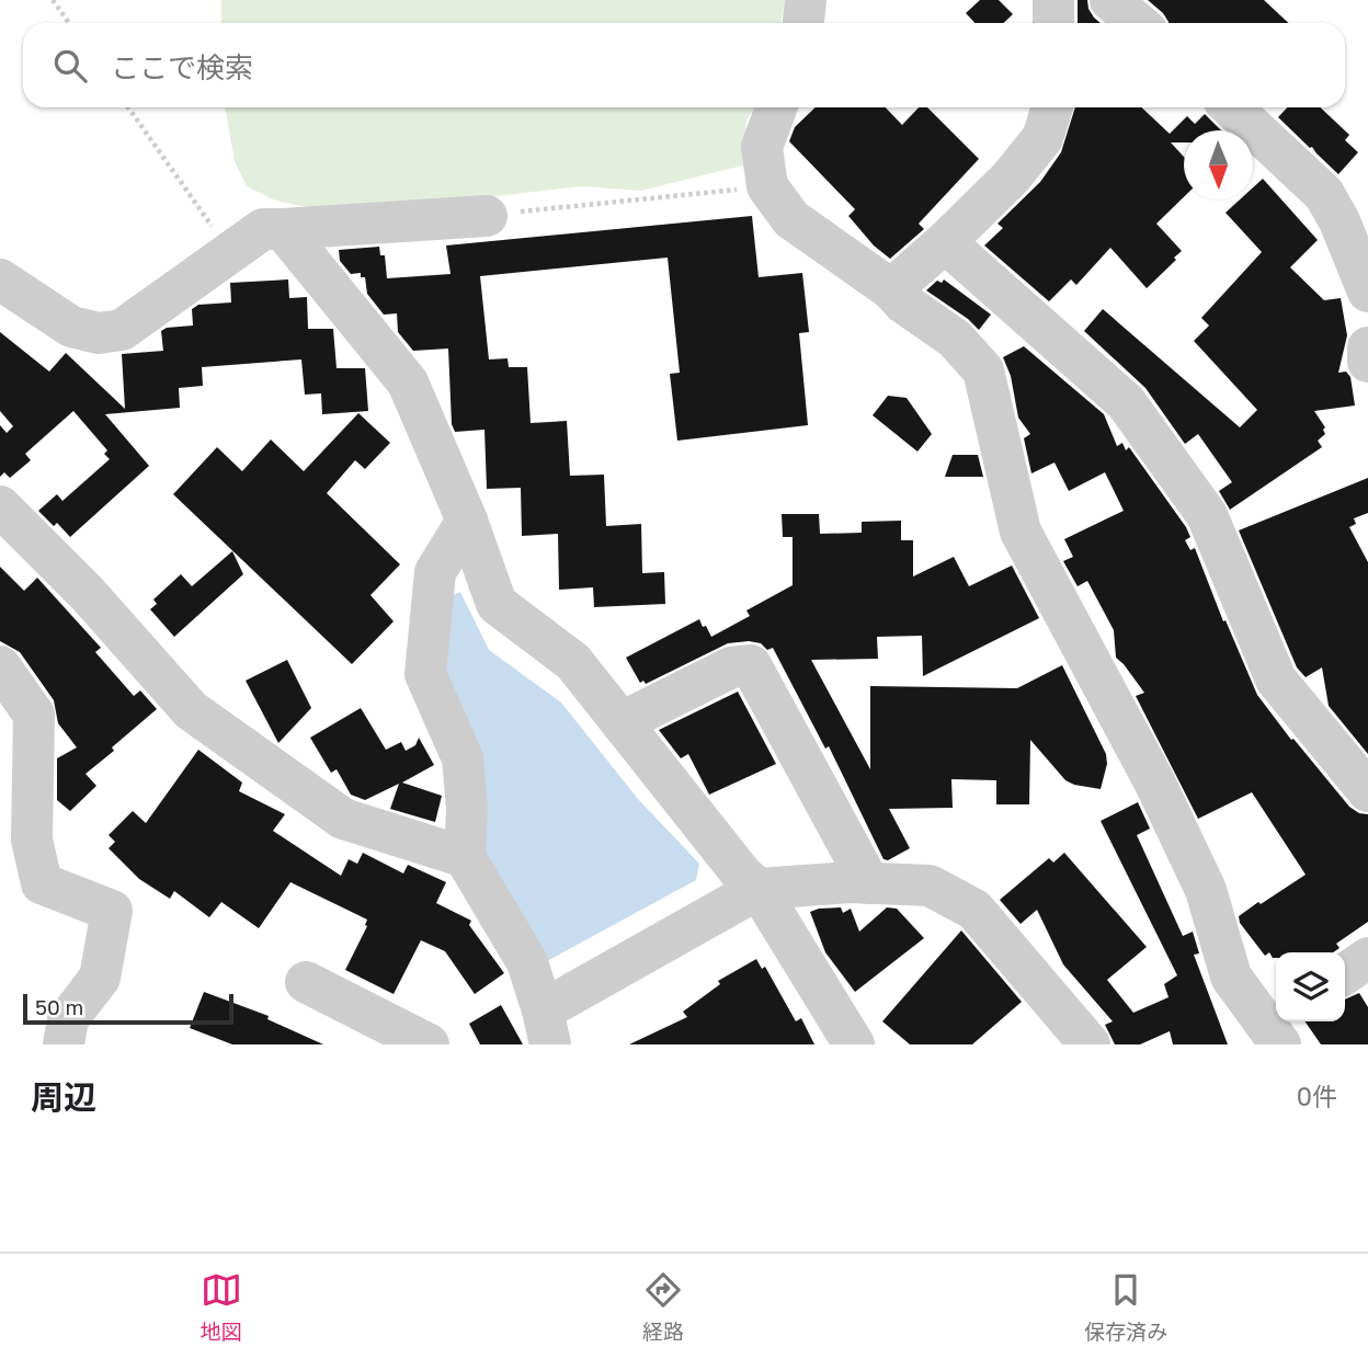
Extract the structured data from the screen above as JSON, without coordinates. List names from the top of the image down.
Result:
{
  "scale_bar": "50 m",
  "north": "bottom",
  "page": {
    "search": "ここで検索",
    "scale": "50 m",
    "heading": ["周辺", "0件"],
    "nav": ["地図", "経路", "保存済み"]
  }
}
